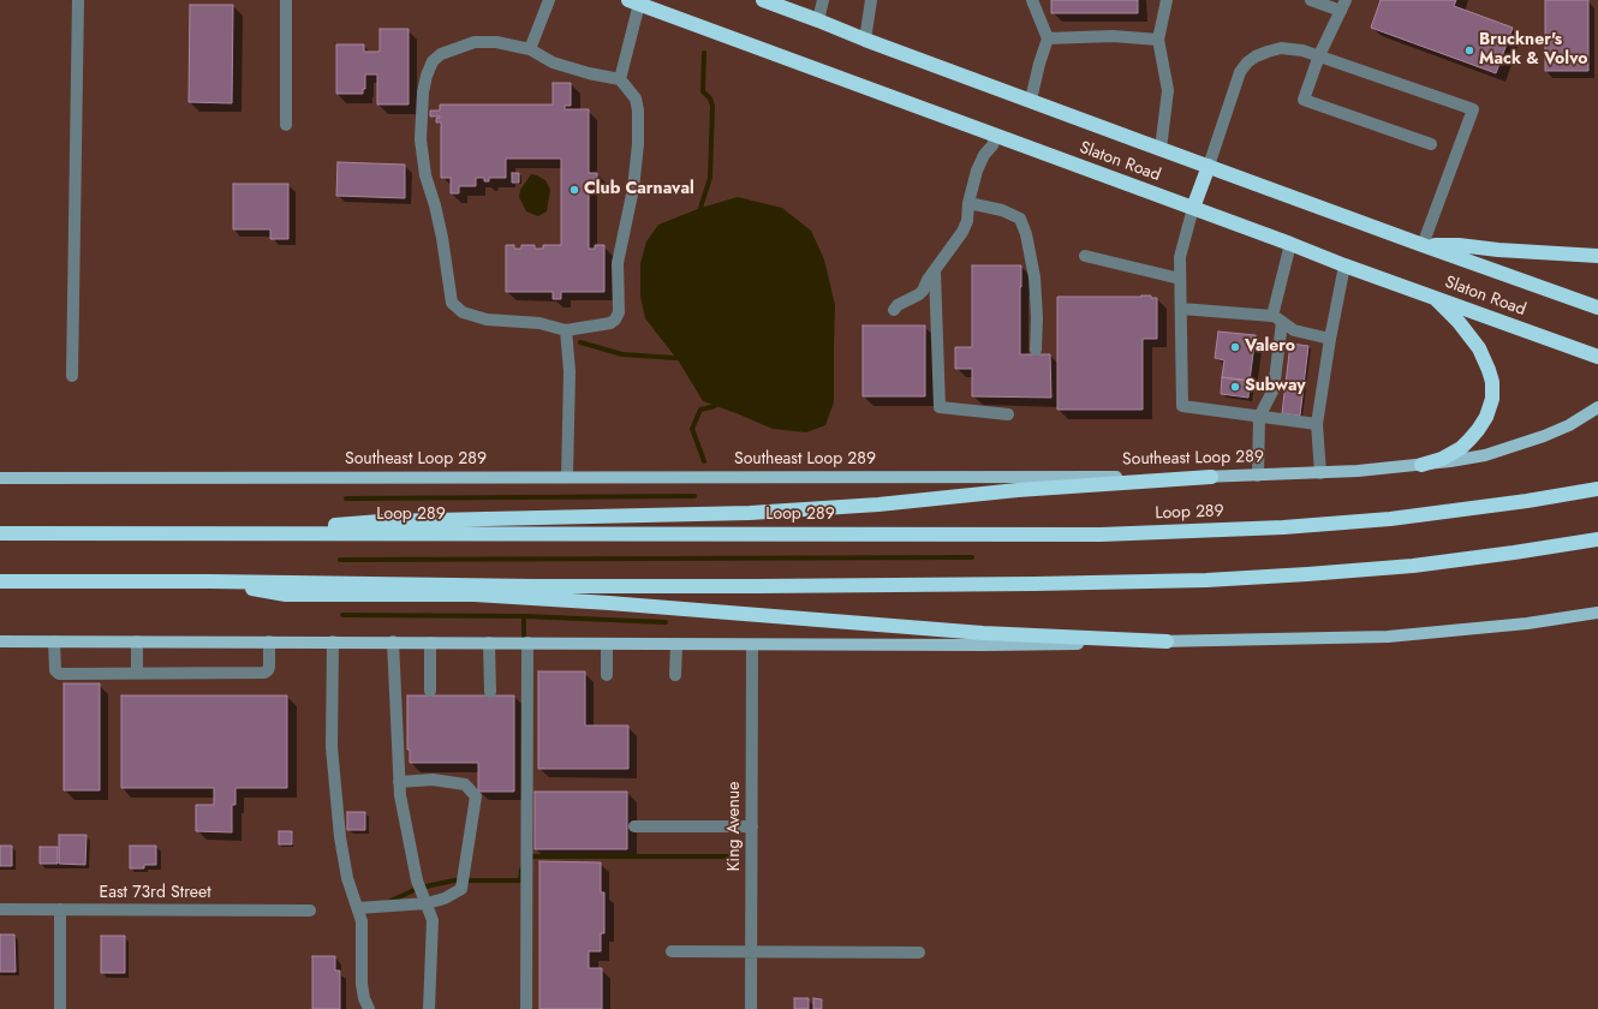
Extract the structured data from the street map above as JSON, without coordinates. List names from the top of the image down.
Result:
{
  "streets": {
    "highway": ["Slaton Road", "Loop 289"],
    "main road": ["Southeast Loop 289"],
    "street": ["King Avenue", "East 73rd Street"]
  },
  "places": [
    "Bruckner's Mack & Volvo",
    "Club Carnaval",
    "Valero",
    "Subway"
  ]
}
